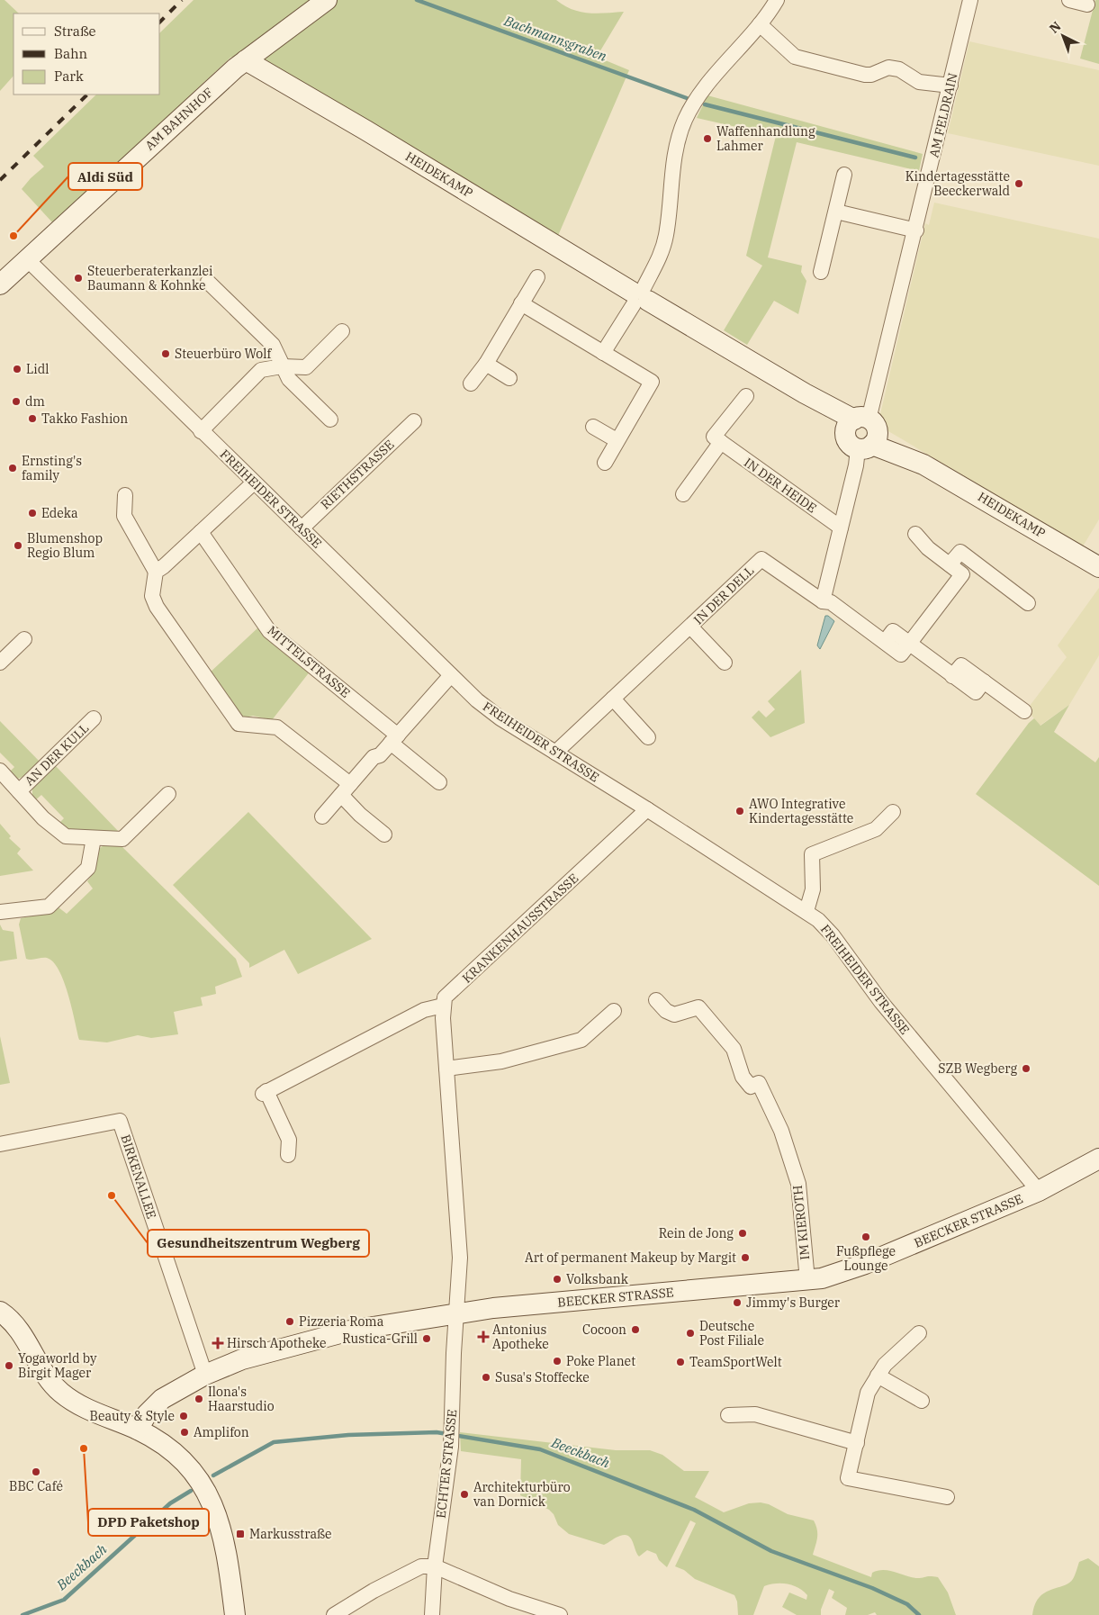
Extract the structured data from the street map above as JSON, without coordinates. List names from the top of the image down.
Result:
{
  "streets": {
    "street": [
      "AM FELDRAIN",
      "AM BAHNHOF",
      "HEIDEKAMP",
      "RIETHSTRASSE",
      "IN DER HEIDE",
      "FREIHEIDER STRASSE",
      "IN DER DELL",
      "MITTELSTRASSE",
      "AN DER KULL",
      "KRANKENHAUSSTRASSE",
      "BIRKENALLEE",
      "BEECKER STRASSE",
      "IM KIEROTH",
      "ECHTER STRASSE"
    ]
  },
  "crossings": [
    ["AM FELDRAIN", "HEIDEKAMP"],
    ["AM BAHNHOF", "HEIDEKAMP"],
    ["AM BAHNHOF", "FREIHEIDER STRASSE"],
    ["RIETHSTRASSE", "FREIHEIDER STRASSE"],
    ["FREIHEIDER STRASSE", "IN DER DELL"],
    ["FREIHEIDER STRASSE", "KRANKENHAUSSTRASSE"],
    ["FREIHEIDER STRASSE", "BEECKER STRASSE"],
    ["BIRKENALLEE", "BEECKER STRASSE"],
    ["BEECKER STRASSE", "IM KIEROTH"],
    ["BEECKER STRASSE", "ECHTER STRASSE"]
  ],
  "water": ["Bachmannsgraben", "Beeckbach"],
  "places": {
    "other": [
      "Waffenhandlung Lahmer",
      "Kindertagesstätte Beeckerwald",
      "Aldi Süd",
      "Steuerberaterkanzlei Baumann & Kohnke",
      "Steuerbüro Wolf",
      "Lidl",
      "dm",
      "Takko Fashion",
      "Ernsting's family",
      "Edeka",
      "Blumenshop Regio Blum",
      "AWO Integrative Kindertagesstätte",
      "SZB Wegberg",
      "Gesundheitszentrum Wegberg",
      "Rein de Jong",
      "Fußpflege Lounge",
      "Art of permanent Makeup by Margit",
      "Volksbank",
      "Jimmy's Burger",
      "Pizzeria Roma",
      "Cocoon",
      "Deutsche Post Filiale",
      "Rustica-Grill",
      "Poke Planet",
      "TeamSportWelt",
      "Yogaworld by Birgit Mager",
      "Susa's Stoffecke",
      "Ilona's Haarstudio",
      "Beauty & Style",
      "Amplifon",
      "DPD Paketshop",
      "BBC Café",
      "Architekturbüro van Dornick"
    ],
    "health": ["Antonius Apotheke", "Hirsch Apotheke"],
    "transit": ["Markusstraße"]
  },
  "legend": ["Straße", "Bahn", "Park"],
  "north": "top left"
}
